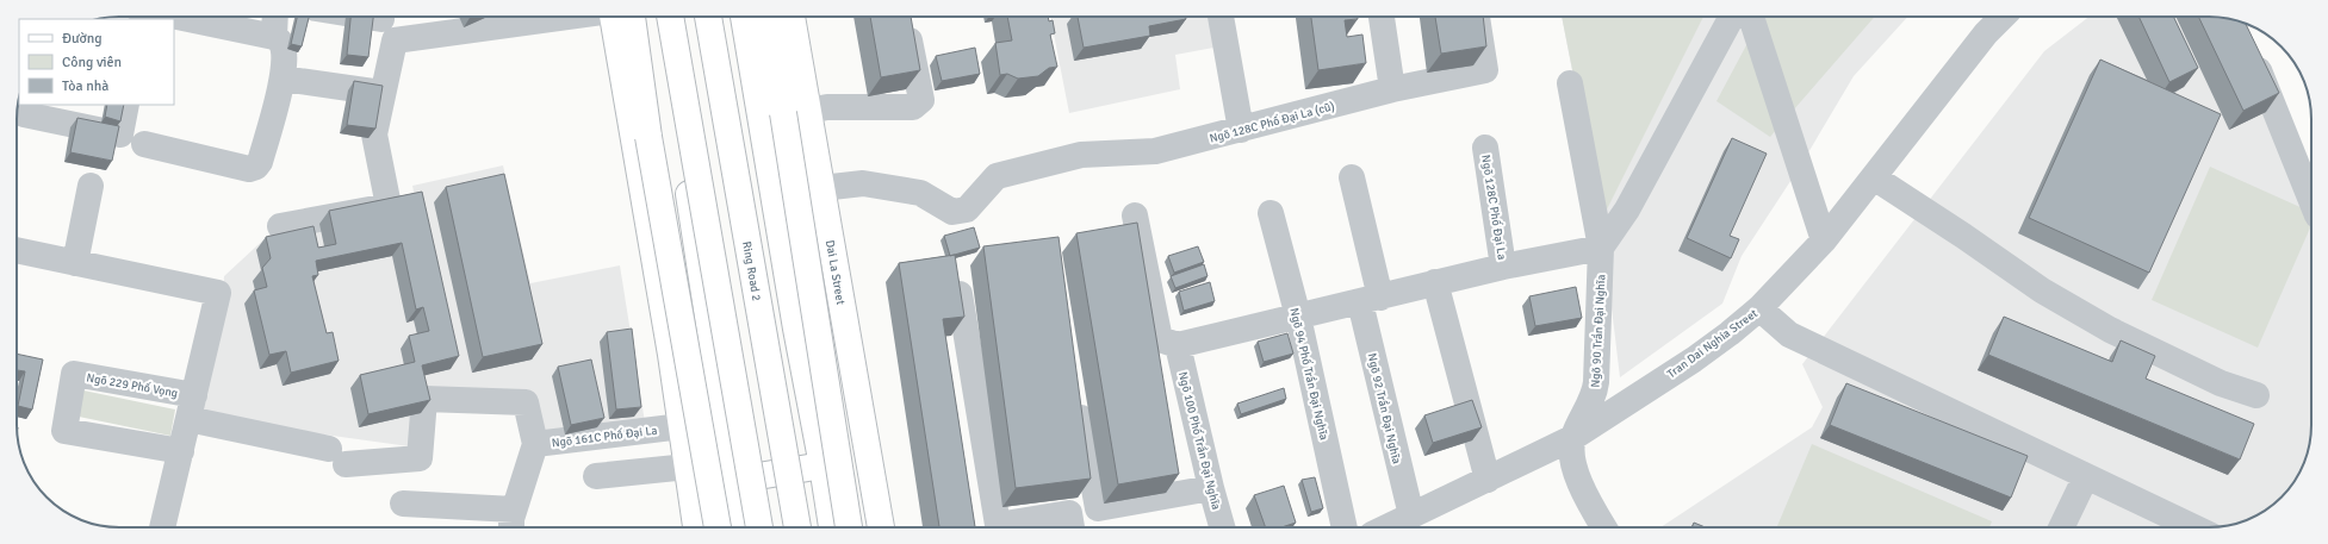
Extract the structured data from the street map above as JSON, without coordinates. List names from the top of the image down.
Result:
{
  "streets": {
    "main road": ["Ring Road 2", "Dai La Street"],
    "street": [
      "Ngõ 128C Phố Đại La (cũ)",
      "Ngõ 128C Phố Đại La",
      "Ngõ 90 Trần Đại Nghĩa",
      "Tran Dai Nghia Street",
      "Ngõ 94 Phố Trần Đại Nghĩa",
      "Ngõ 229 Phố Vọng",
      "Ngõ 92 Trần Đại Nghĩa",
      "Ngõ 161C Phố Đại La",
      "Ngõ 100 Phố Trần Đại Nghĩa"
    ]
  },
  "crossings": [
    ["Ngõ 128C Phố Đại La (cũ)", "Dai La Street"],
    ["Ngõ 90 Trần Đại Nghĩa", "Tran Dai Nghia Street"],
    ["Tran Dai Nghia Street", "Ngõ 92 Trần Đại Nghĩa"]
  ],
  "legend": ["Đường", "Công viên", "Tòa nhà"]
}
